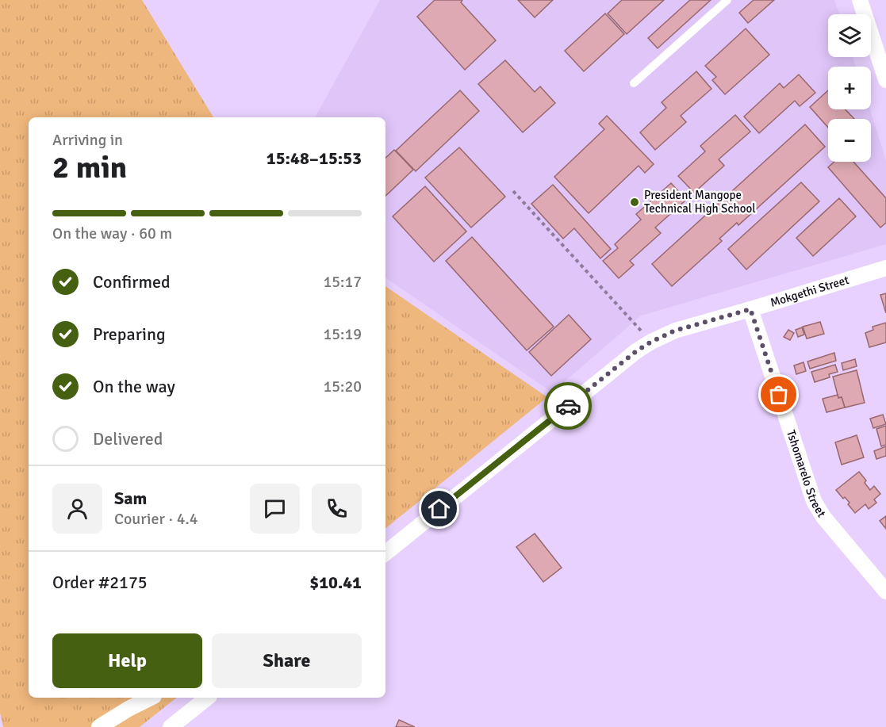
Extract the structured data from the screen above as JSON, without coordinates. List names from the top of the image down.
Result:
{
  "streets": {
    "street": ["Mokgethi Street", "Tshomarelo Street"]
  },
  "crossings": [
    ["Mokgethi Street", "Tshomarelo Street"]
  ],
  "places": ["President Mangope Technical High School"],
  "page": {
    "map_buttons": ["+", "−"],
    "heading": ["2 min", "Arriving in", "15:48–15:53"],
    "panel": [
      "Sam",
      "Courier · 4.4",
      "Order #2175",
      "$10.41"
    ],
    "bar": "On the way · 60 m",
    "list": [
      ["Confirmed", "15:17"],
      ["Preparing", "15:19"],
      ["On the way", "15:20"],
      "Delivered"
    ],
    "buttons": ["Help", "Share"]
  }
}
